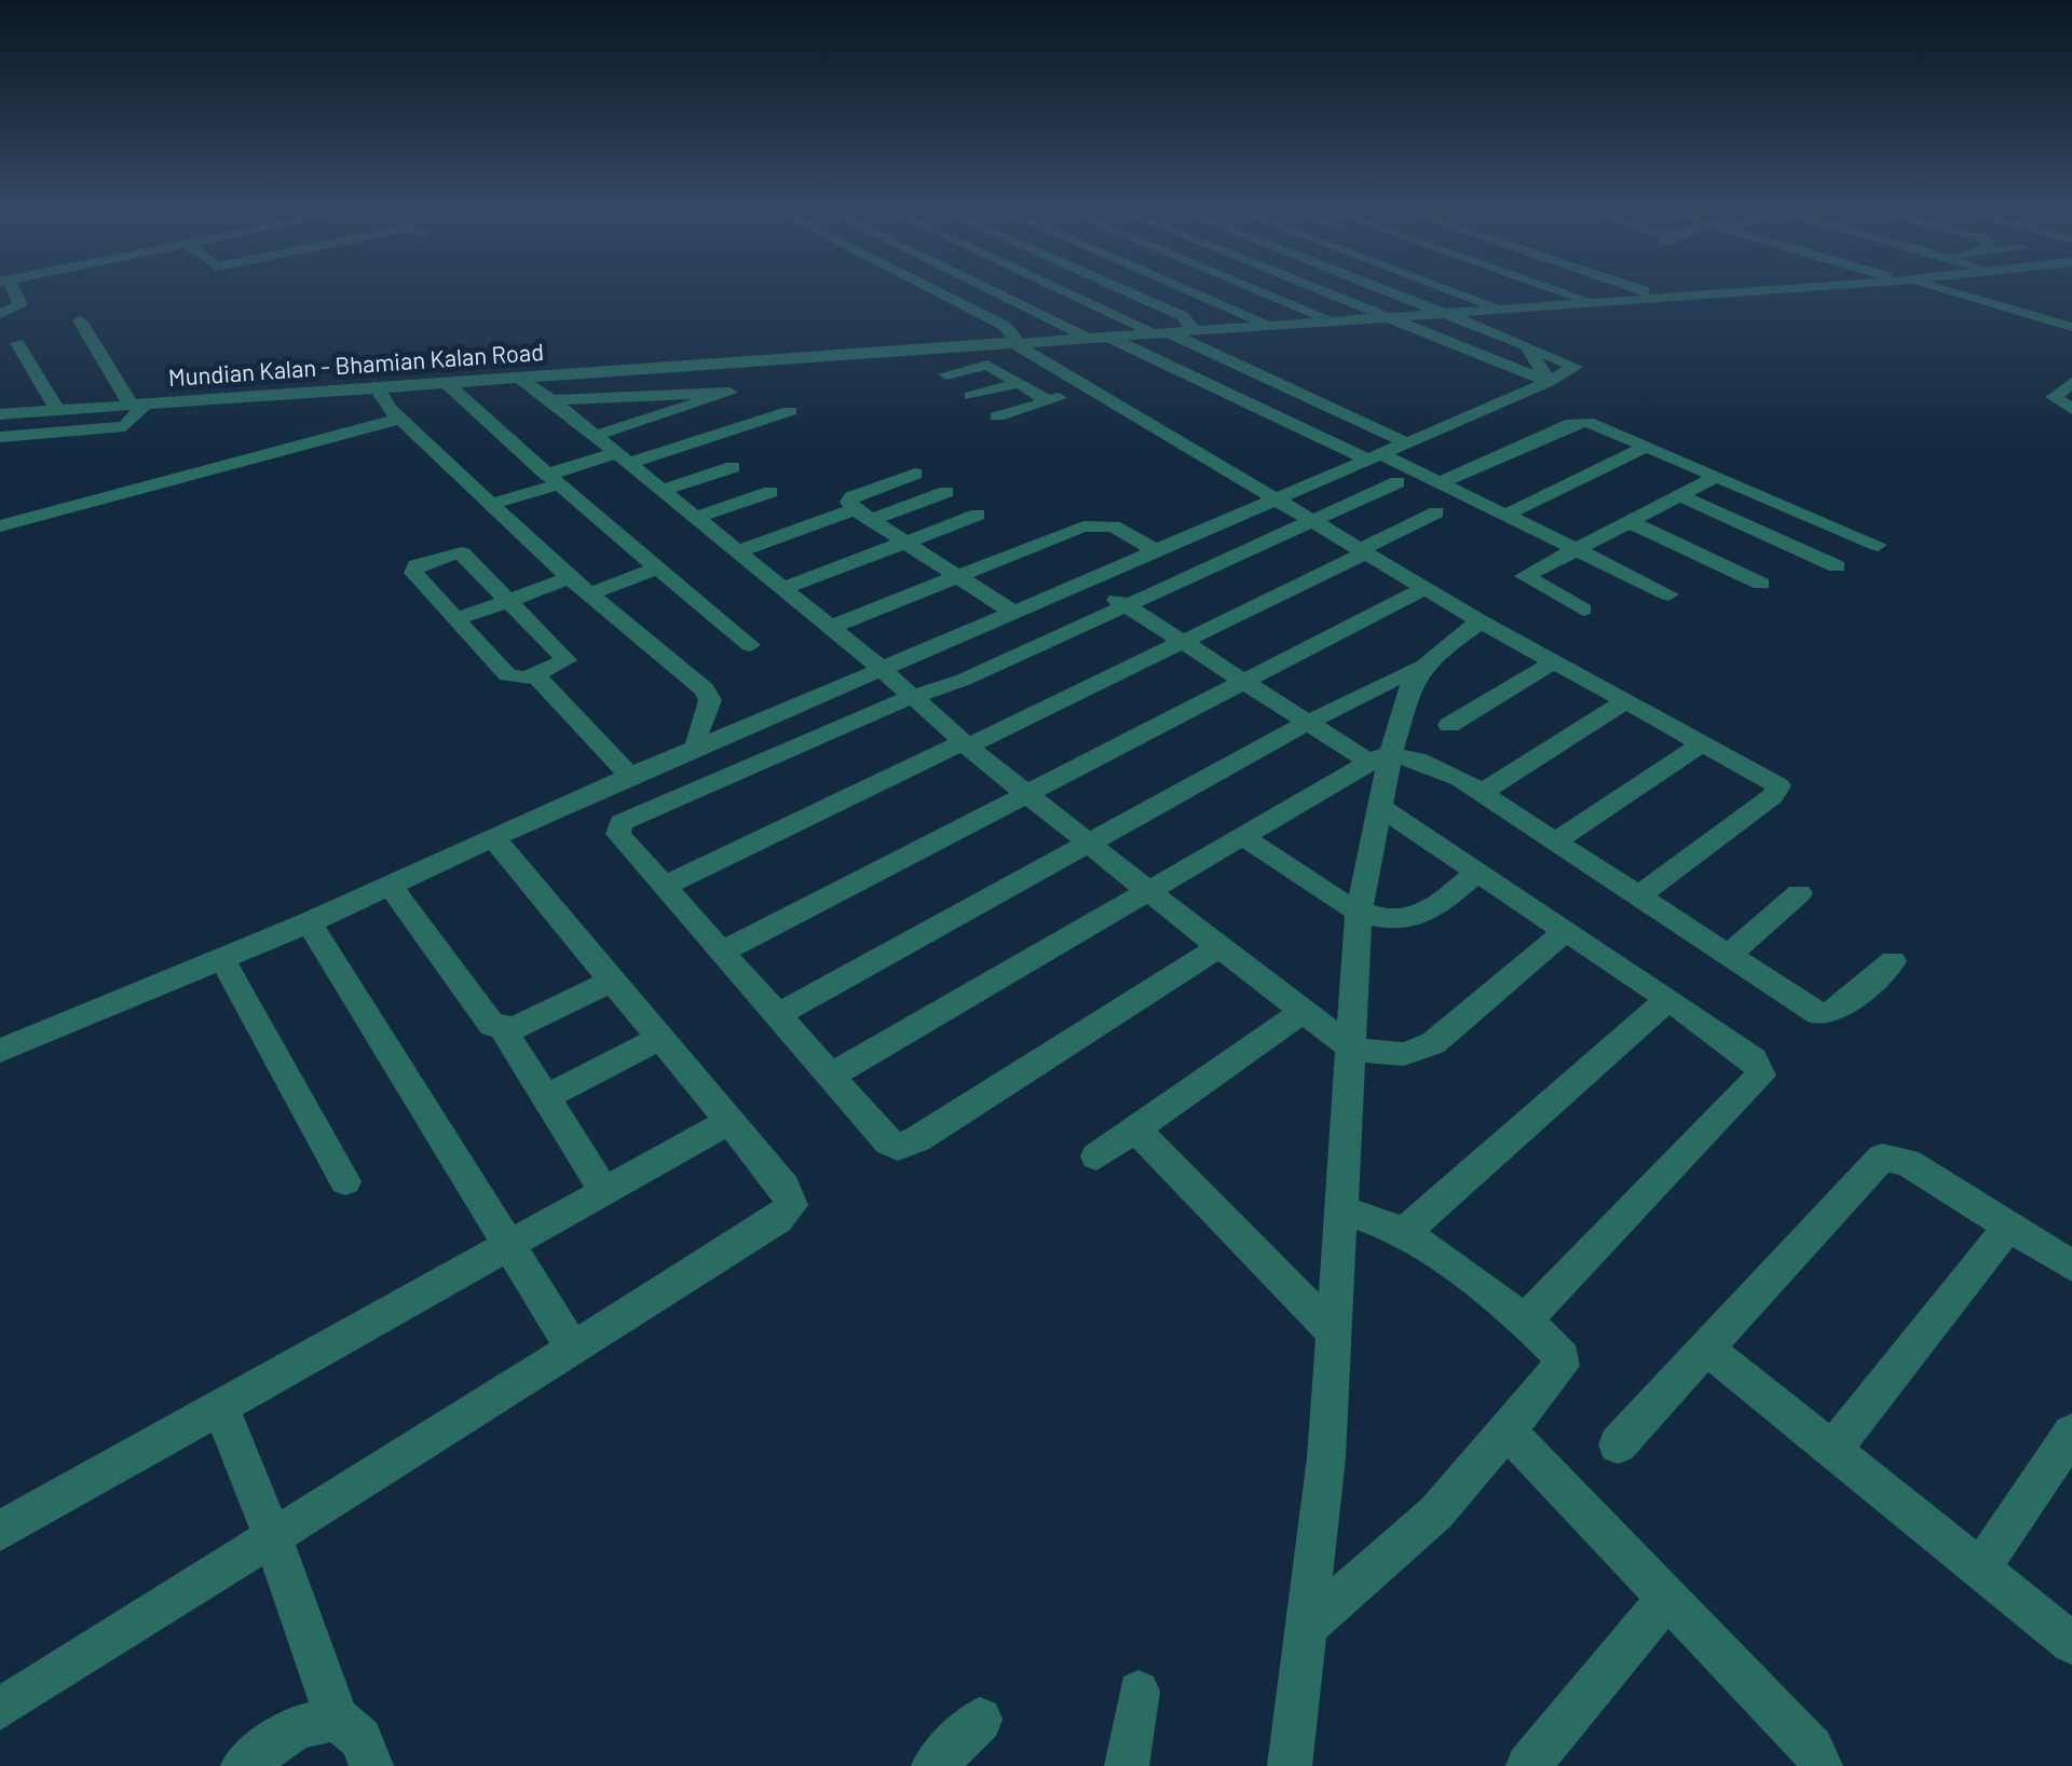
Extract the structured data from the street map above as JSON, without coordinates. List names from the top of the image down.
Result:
{
  "streets": {
    "street": ["Mundian Kalan - Bhamian Kalan Road"]
  }
}
